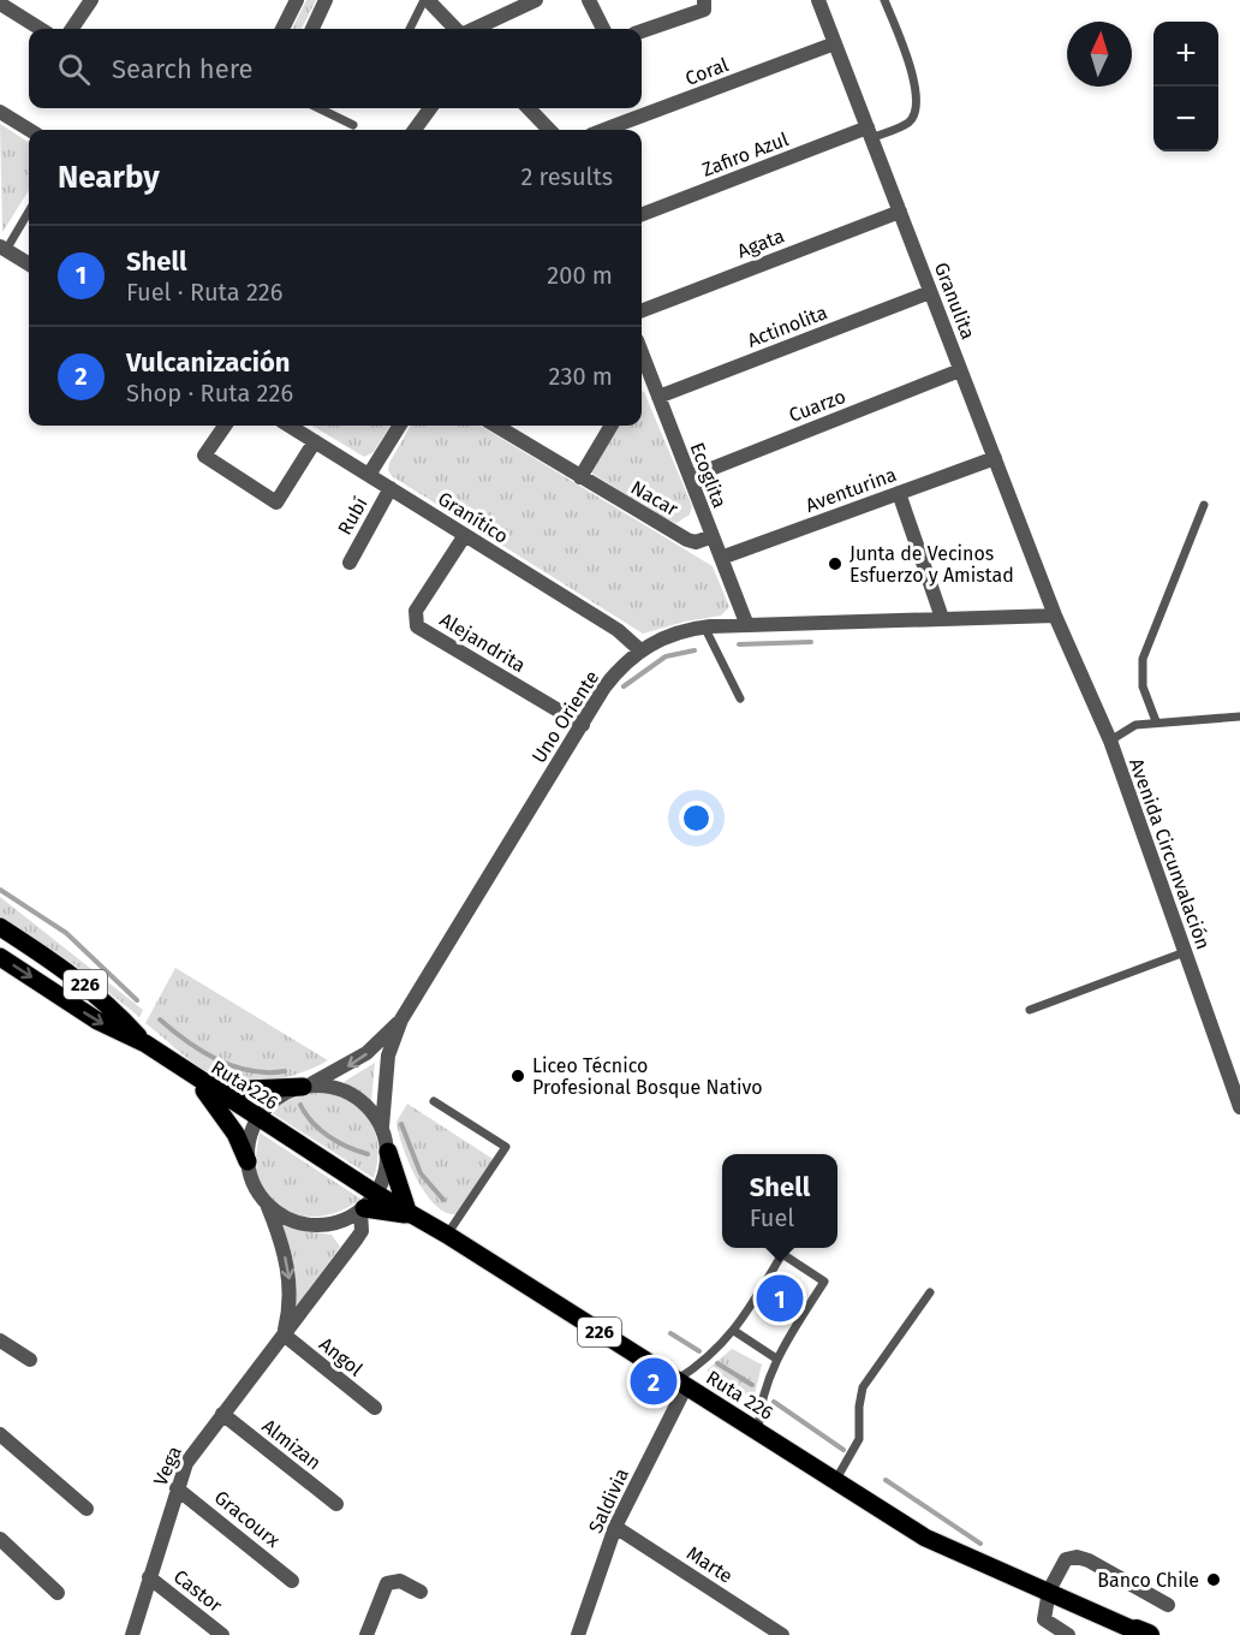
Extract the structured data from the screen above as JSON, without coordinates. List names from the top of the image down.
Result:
{
  "streets": {
    "main road": ["226", "Ruta 226"],
    "street": [
      "Coral",
      "Zafiro Azul",
      "Agata",
      "Granulita",
      "Actinolita",
      "Cuarzo",
      "Ecoglita",
      "Aventurina",
      "Nacar",
      "Rubí",
      "Granítico",
      "Alejandrita",
      "Uno Oriente",
      "Avenida Circunvalación",
      "Angol",
      "Almizan",
      "Vega",
      "Saldivia",
      "Gracourx",
      "Marte",
      "Castor"
    ]
  },
  "crossings": [
    ["Coral", "Granulita"],
    ["Zafiro Azul", "Granulita"],
    ["Agata", "Granulita"],
    ["Granulita", "Actinolita"],
    ["Granulita", "Cuarzo"],
    ["Granulita", "Aventurina"],
    ["Granulita", "Uno Oriente"],
    ["Granulita", "Avenida Circunvalación"],
    ["Actinolita", "Ecoglita"],
    ["Cuarzo", "Ecoglita"],
    ["Ecoglita", "Aventurina"],
    ["Ecoglita", "Nacar"],
    ["Ecoglita", "Uno Oriente"],
    ["Rubí", "Granítico"],
    ["Granítico", "Alejandrita"],
    ["Granítico", "Uno Oriente"],
    ["Alejandrita", "Uno Oriente"],
    ["Uno Oriente", "Avenida Circunvalación"],
    ["Uno Oriente", "Ruta 226"],
    ["Ruta 226", "Vega"],
    ["Ruta 226", "Saldivia"],
    ["Angol", "Vega"],
    ["Almizan", "Vega"],
    ["Vega", "Gracourx"],
    ["Vega", "Castor"],
    ["Saldivia", "Marte"]
  ],
  "places": ["Junta de Vecinos Esfuerzo y Amistad", "Liceo Técnico Profesional Bosque Nativo", "Banco Chile"],
  "north": "top",
  "page": {
    "map_buttons": ["+", "−"],
    "search": "Search here",
    "heading": ["Nearby", "2 results"],
    "list": [
      {
        "mark": "1",
        "name": "Shell",
        "note": "Fuel · Ruta 226",
        "value": "200 m"
      },
      {
        "mark": "2",
        "name": "Vulcanización",
        "note": "Shop · Ruta 226",
        "value": "230 m"
      }
    ],
    "popup": ["Shell", "Fuel"],
    "pins": ["1", "2"]
  }
}
